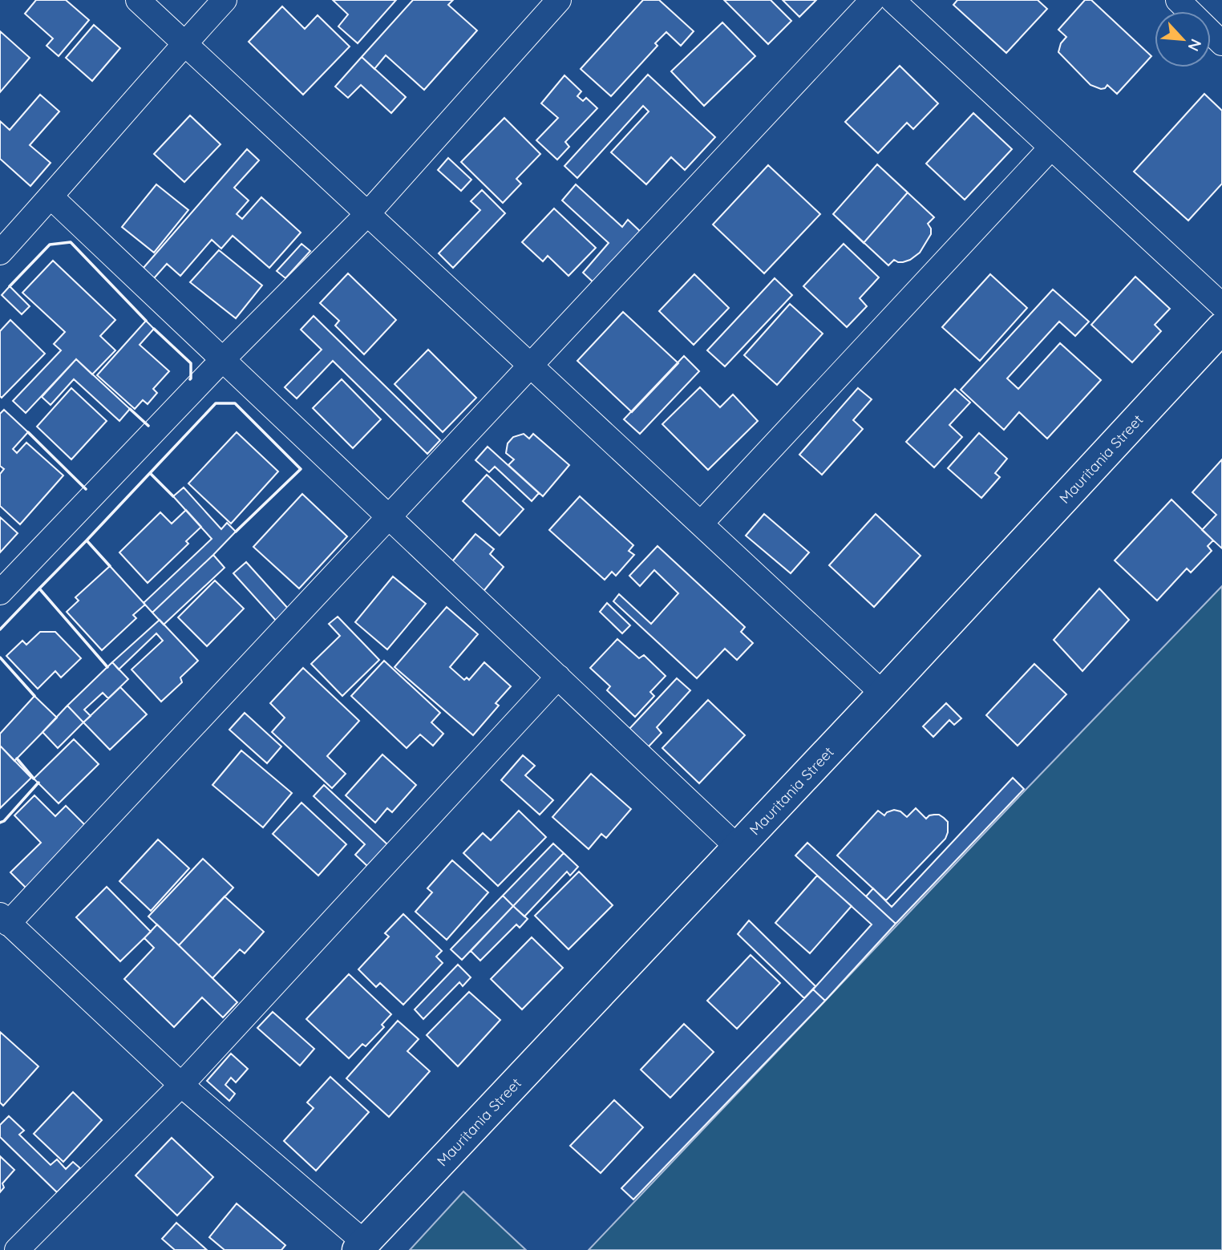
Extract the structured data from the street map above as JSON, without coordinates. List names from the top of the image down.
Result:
{
  "streets": {
    "main road": ["Mauritania Street"]
  },
  "north": "bottom right"
}
